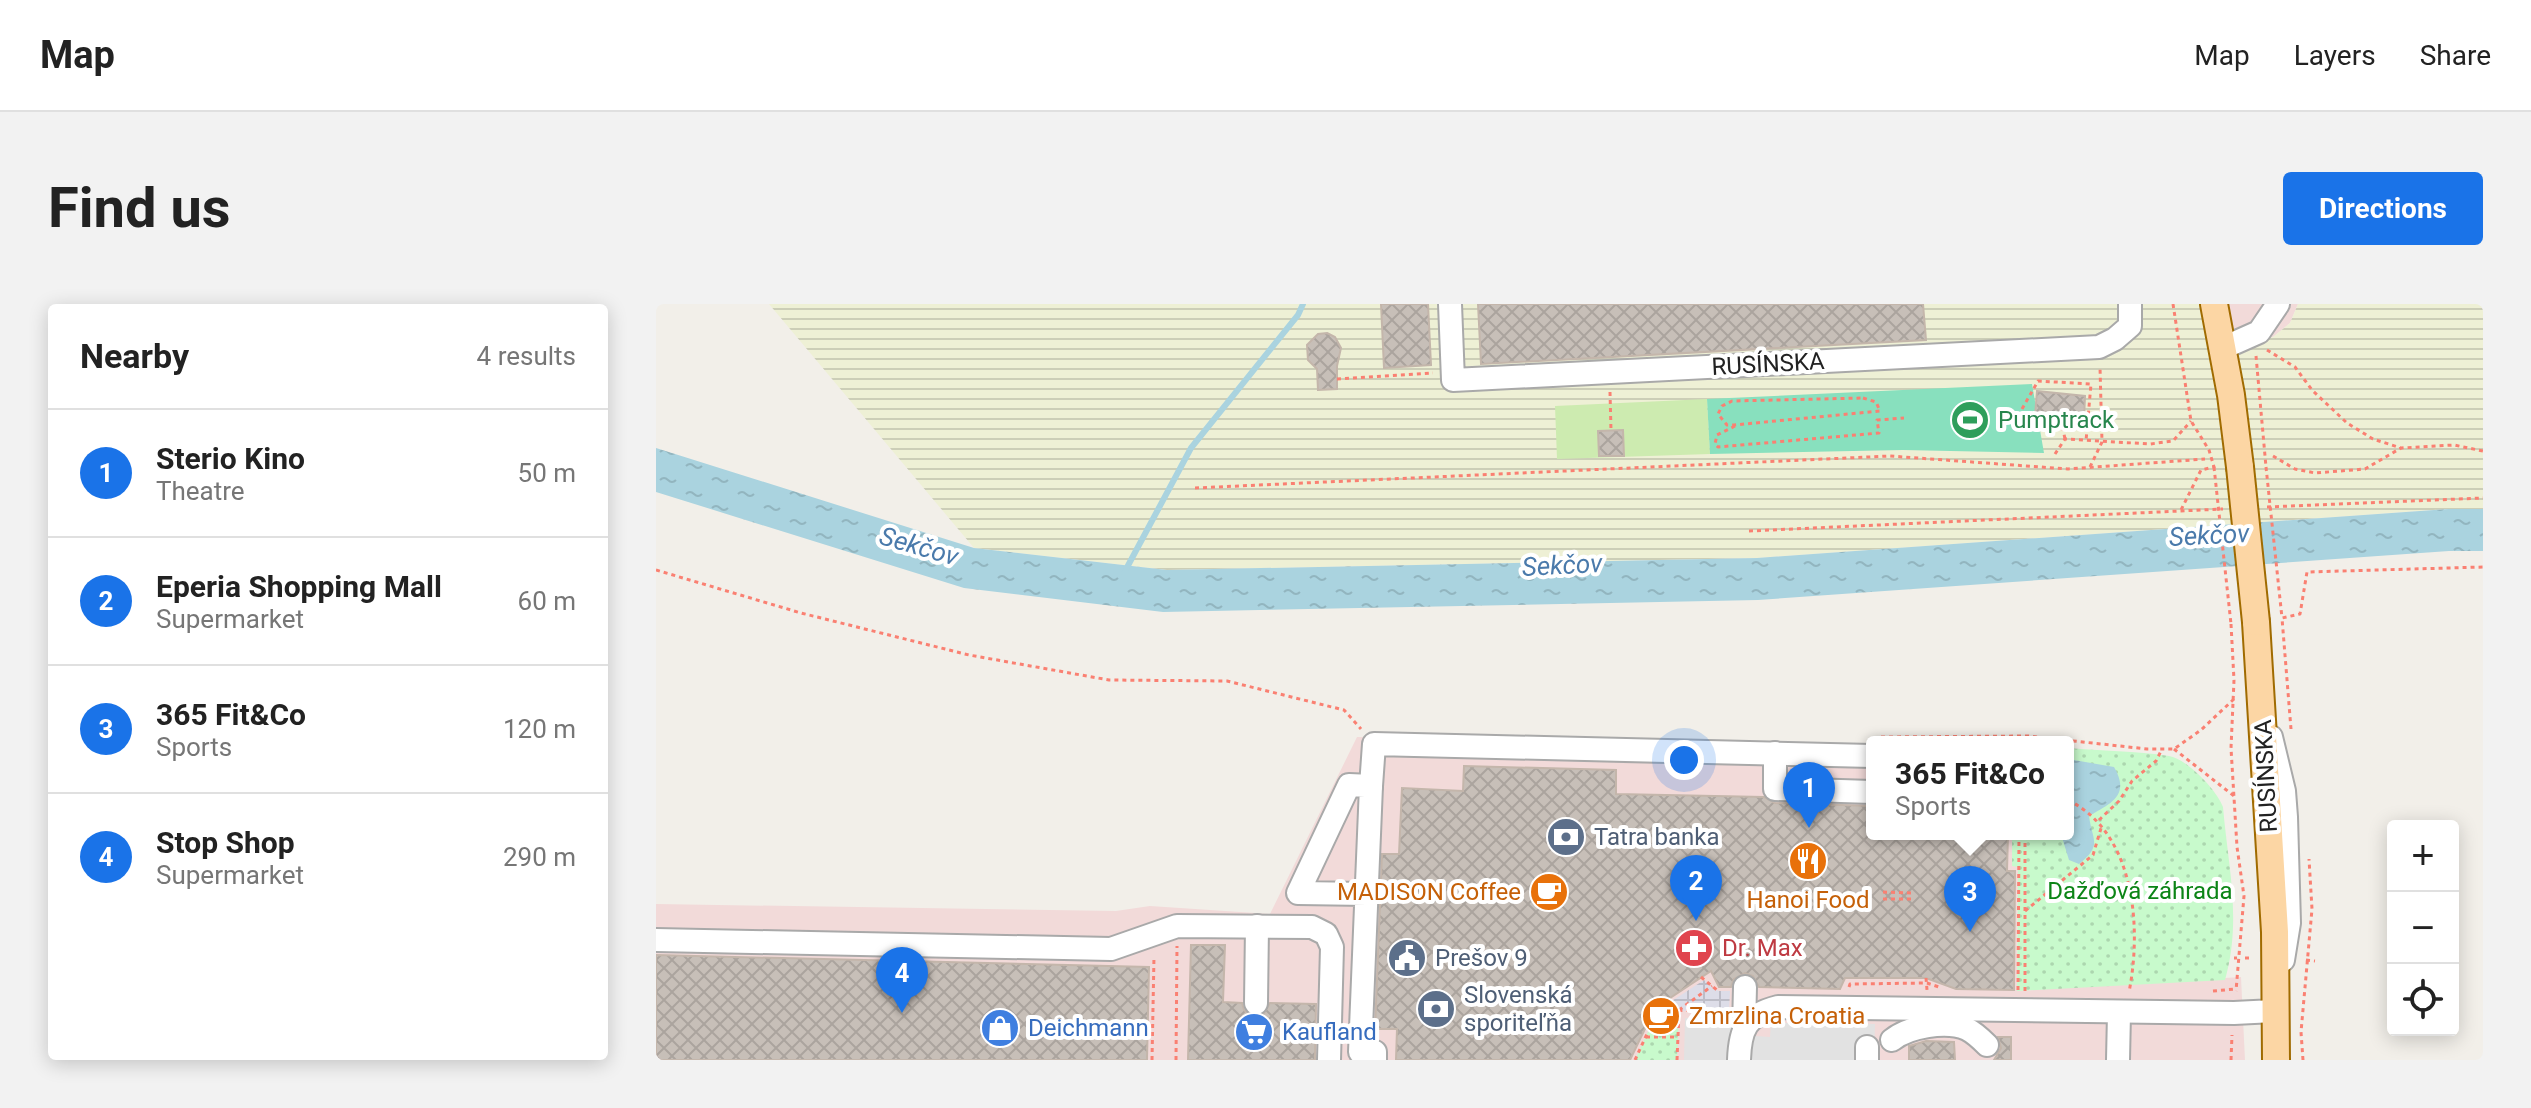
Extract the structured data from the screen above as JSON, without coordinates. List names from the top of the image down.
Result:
{
  "streets": {
    "main road": ["RUSÍNSKA"]
  },
  "water": ["Sekčov"],
  "parks": ["Dažďová záhrada"],
  "places": {
    "sports": ["Pumptrack"],
    "bank": ["Tatra banka", "Slovenská sporiteľňa"],
    "restaurant": ["Hanoi Food"],
    "cafe": ["MADISON Coffee", "Zmrzlina Croatia"],
    "pharmacy": ["Dr. Max"],
    "public building": ["Prešov 9"],
    "shop": ["Deichmann"],
    "supermarket": ["Kaufland"]
  },
  "page": {
    "header": "Map",
    "nav": ["Map", "Layers", "Share"],
    "buttons": "Directions",
    "title": "Find us",
    "heading": ["Nearby", "4 results"],
    "list": [
      {
        "mark": "1",
        "name": "Sterio Kino",
        "note": "Theatre",
        "value": "50 m"
      },
      {
        "mark": "2",
        "name": "Eperia Shopping Mall",
        "note": "Supermarket",
        "value": "60 m"
      },
      {
        "mark": "3",
        "name": "365 Fit&Co",
        "note": "Sports",
        "value": "120 m"
      },
      {
        "mark": "4",
        "name": "Stop Shop",
        "note": "Supermarket",
        "value": "290 m"
      }
    ],
    "popup": ["365 Fit&Co", "Sports"],
    "pins": [
      "1",
      "2",
      "3",
      "4"
    ],
    "map_buttons": ["+", "−"]
  }
}
